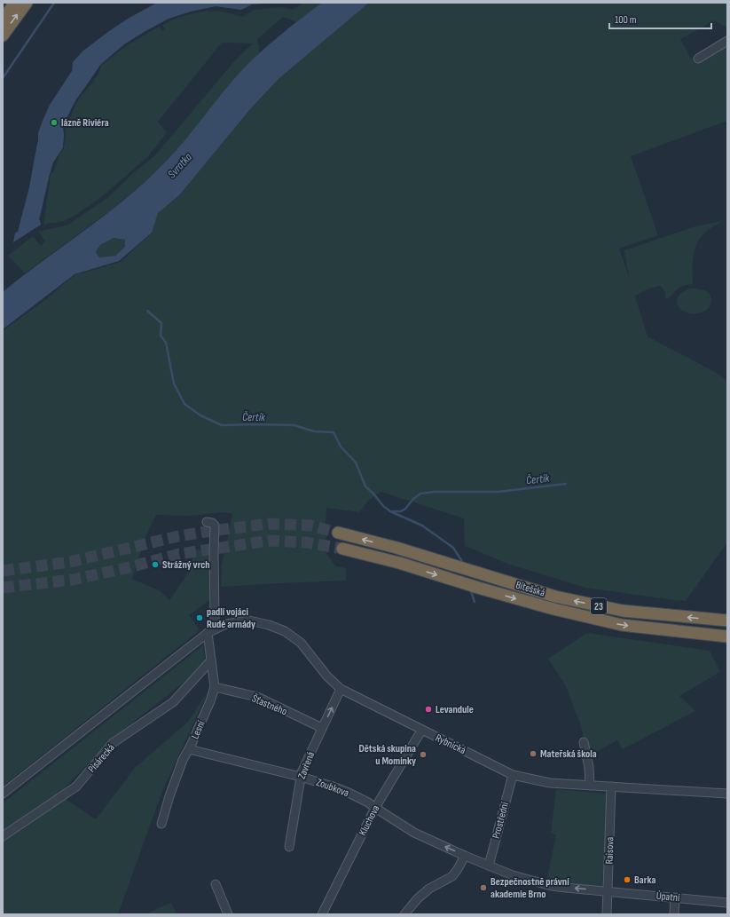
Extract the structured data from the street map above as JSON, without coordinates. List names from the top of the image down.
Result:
{
  "streets": {
    "highway": ["Bítešská", "23"],
    "street": [
      "Šťastného",
      "Lesní",
      "Rybnická",
      "Pisárecká",
      "Zavřená",
      "Zoubkova",
      "Kluchova",
      "Prostřední",
      "Raisova",
      "Úpatní"
    ]
  },
  "crossings": [
    ["Šťastného", "Lesní"],
    ["Šťastného", "Zavřená"],
    ["Lesní", "Rybnická"],
    ["Lesní", "Pisárecká"],
    ["Lesní", "Zoubkova"],
    ["Rybnická", "Zavřená"],
    ["Rybnická", "Kluchova"],
    ["Rybnická", "Prostřední"],
    ["Rybnická", "Raisova"],
    ["Zavřená", "Zoubkova"],
    ["Zoubkova", "Kluchova"],
    ["Zoubkova", "Prostřední"],
    ["Zoubkova", "Raisova"],
    ["Zoubkova", "Úpatní"],
    ["Raisova", "Úpatní"]
  ],
  "one_way": ["Zoubkova"],
  "water": ["Svratka", "Čertík"],
  "places": [
    "lázně Riviéra",
    "Strážný vrch",
    "padlí vojáci Rudé armády",
    "Levandule",
    "Mateřská škola",
    "Dětská skupina u Mominky",
    "Barka",
    "Bezpečnostně právní akademie Brno"
  ],
  "scale_bar": "100 m"
}
